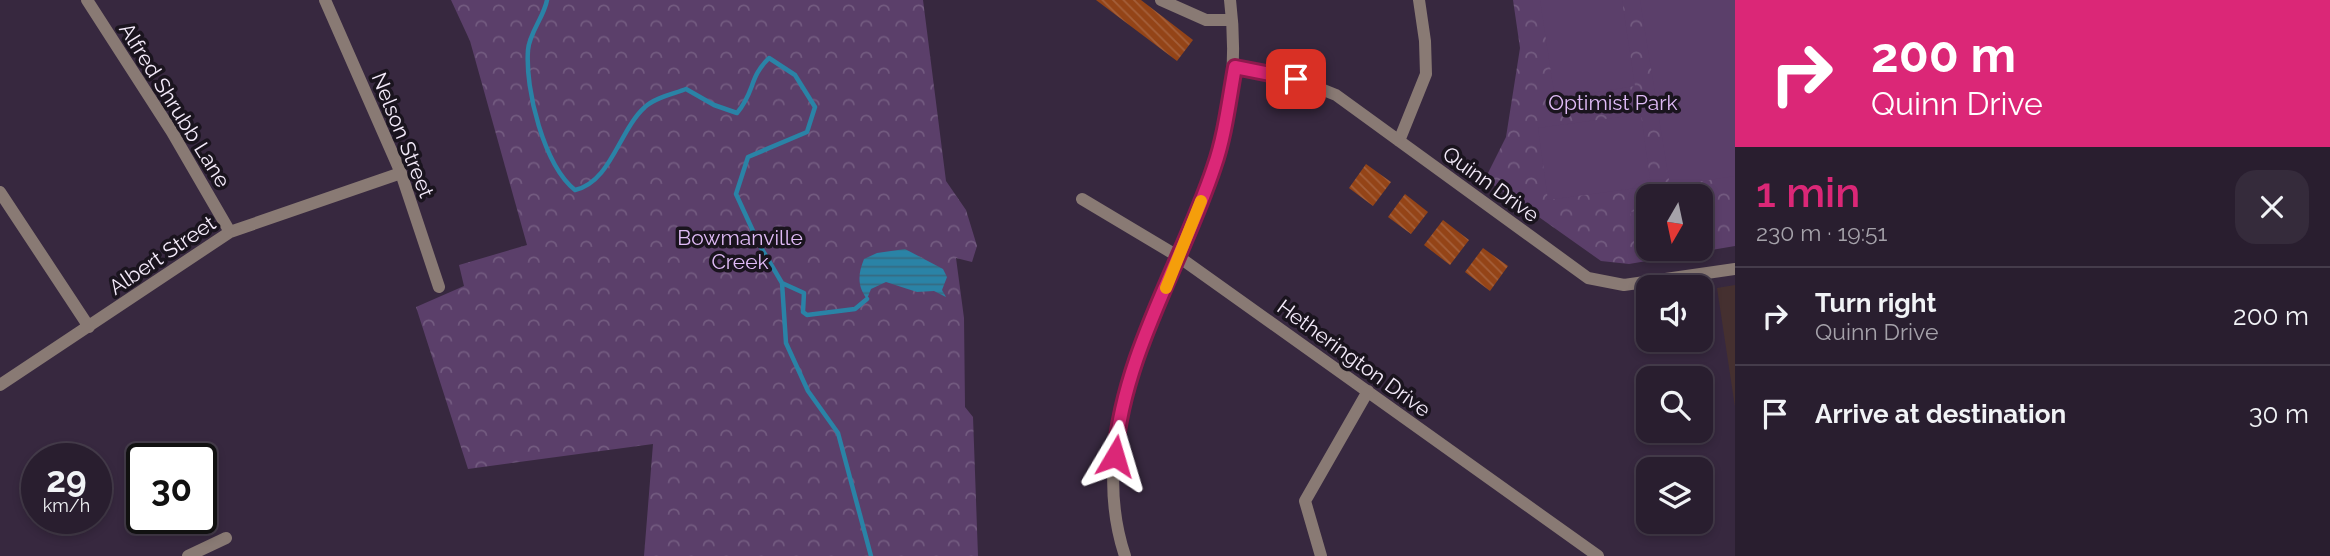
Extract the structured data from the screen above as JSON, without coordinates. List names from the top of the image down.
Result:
{
  "streets": {
    "street": [
      "Alfred Shrubb Lane",
      "Nelson Street",
      "Quinn Drive",
      "Albert Street",
      "Hetherington Drive"
    ]
  },
  "crossings": [
    ["Alfred Shrubb Lane", "Albert Street"],
    ["Nelson Street", "Albert Street"]
  ],
  "parks": ["Optimist Park", "Bowmanville Creek"],
  "north": "bottom",
  "page": {
    "turn": ["200 m", "Quinn Drive"],
    "heading": ["1 min", "230 m · 19:51"],
    "list": [
      {
        "name": "Turn right",
        "note": "Quinn Drive",
        "value": "200 m"
      },
      {
        "name": "Arrive at destination",
        "value": "30 m"
      }
    ],
    "speed": "29 km/h",
    "limit": "30"
  }
}
